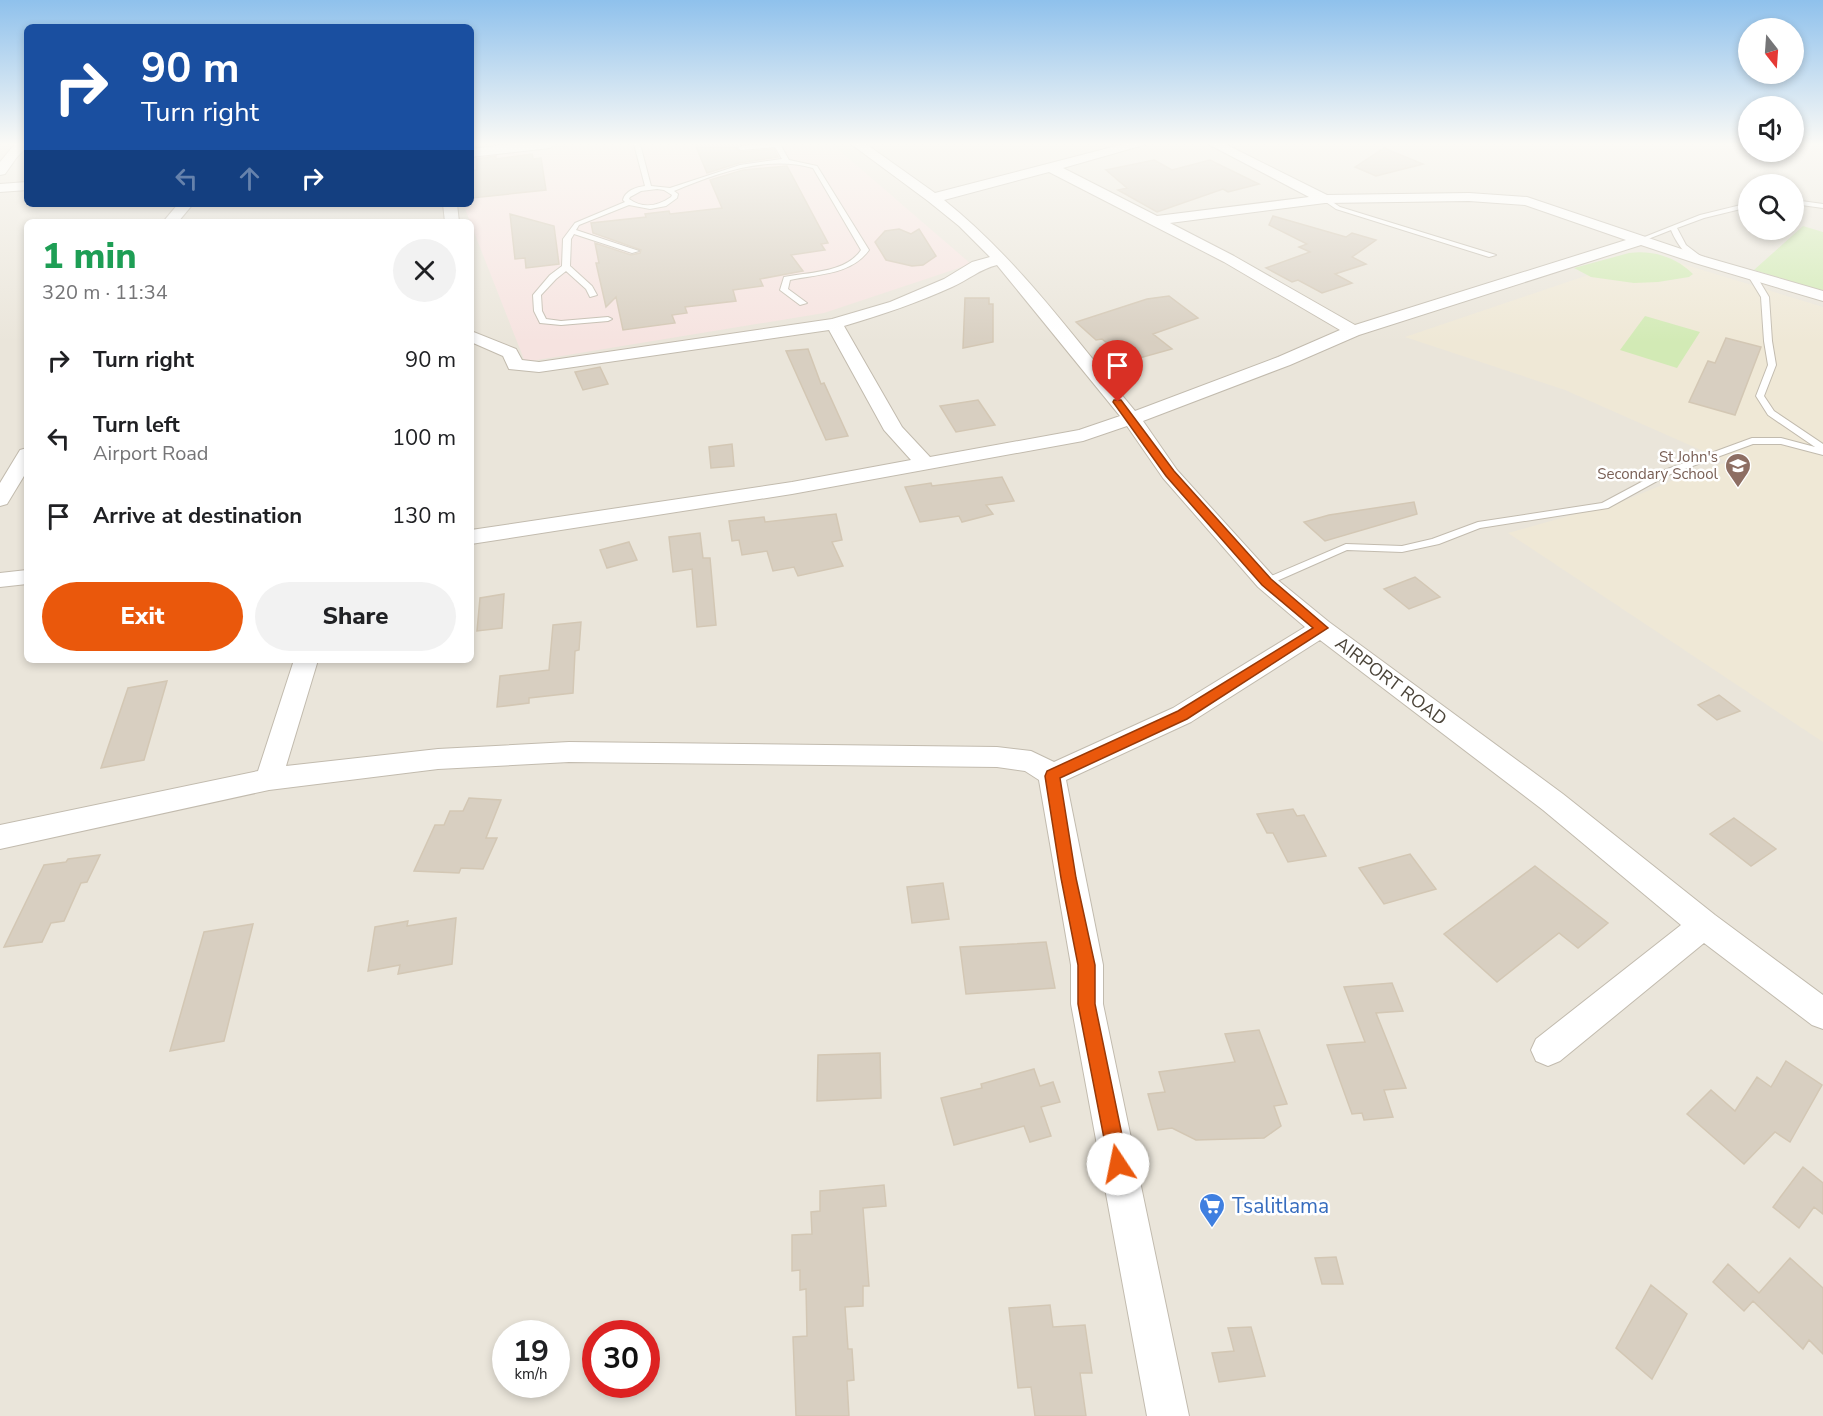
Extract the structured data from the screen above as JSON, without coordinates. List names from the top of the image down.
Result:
{
  "streets": {
    "street": ["AIRPORT ROAD"]
  },
  "places": {
    "school or university": ["St John's Secondary School"],
    "supermarket": ["Tsalitlama"]
  },
  "north": "bottom",
  "page": {
    "turn": ["90 m", "Turn right"],
    "heading": ["1 min", "320 m · 11:34"],
    "list": [
      {
        "name": "Turn right",
        "value": "90 m"
      },
      {
        "name": "Turn left",
        "note": "Airport Road",
        "value": "100 m"
      },
      {
        "name": "Arrive at destination",
        "value": "130 m"
      }
    ],
    "buttons": ["Exit", "Share"],
    "speed": "19 km/h",
    "limit": "30"
  }
}
